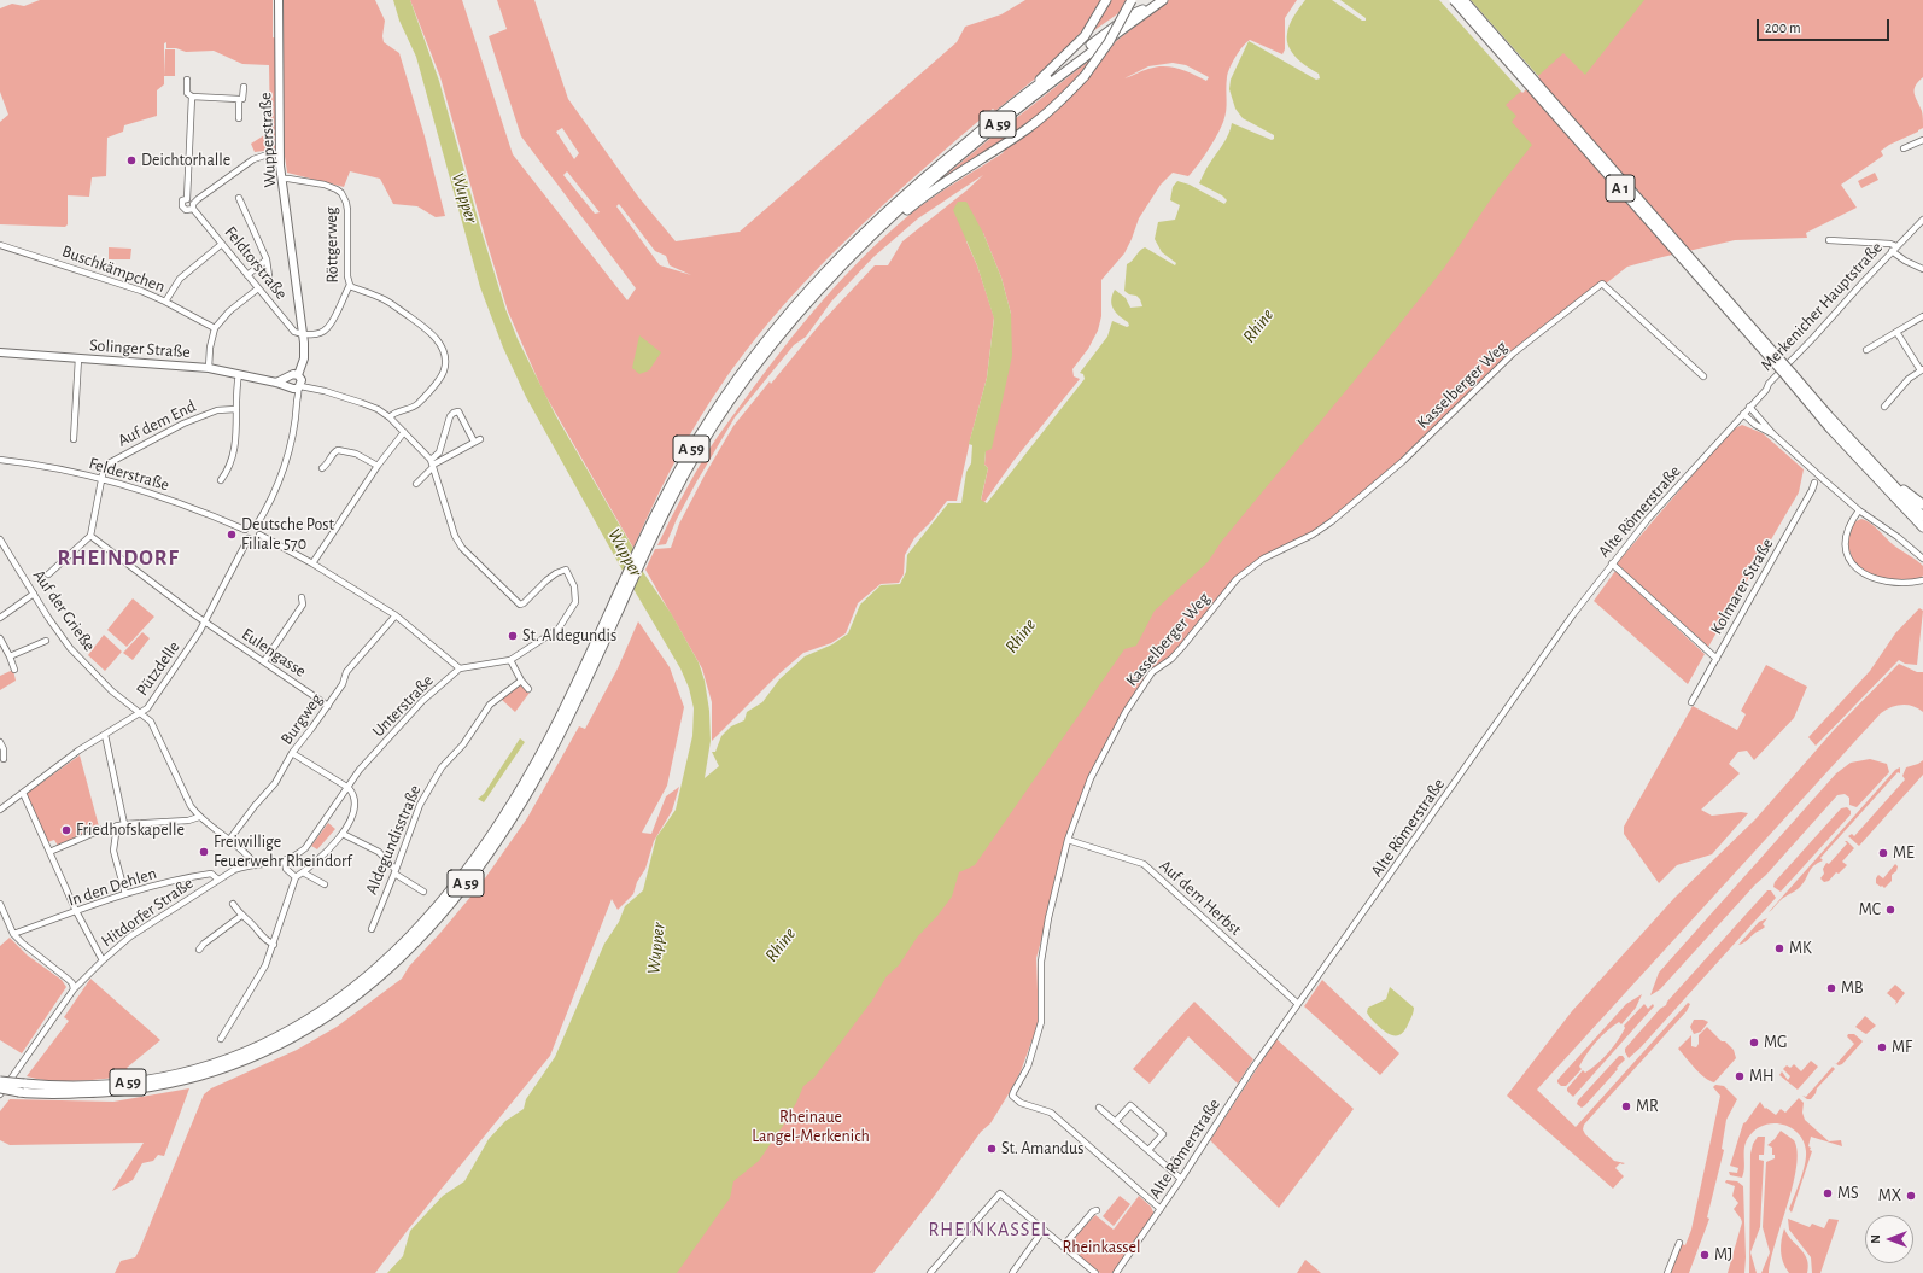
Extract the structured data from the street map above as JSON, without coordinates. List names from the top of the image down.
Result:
{
  "streets": {
    "highway": ["A 59", "A 1"],
    "main road": ["Wupperstraße", "Solinger Straße"],
    "street": [
      "Röttgerweg",
      "Feldtorstraße",
      "Buschkämpchen",
      "Merkenicher Hauptstraße",
      "Kasselberger Weg",
      "Auf dem End",
      "Felderstraße",
      "Alte Römerstraße",
      "Kolmarer Straße",
      "Auf der Grieße",
      "Eulengasse",
      "Pützdelle",
      "Unterstraße",
      "Burgweg",
      "Aldegundisstraße",
      "In den Dehlen",
      "Auf dem Herbst",
      "Hitdorfer Straße"
    ]
  },
  "crossings": [
    ["Wupperstraße", "Röttgerweg"],
    ["Wupperstraße", "Feldtorstraße"],
    ["Wupperstraße", "Solinger Straße"],
    ["Wupperstraße", "Felderstraße"],
    ["Wupperstraße", "Pützdelle"],
    ["Röttgerweg", "Feldtorstraße"],
    ["Merkenicher Hauptstraße", "Alte Römerstraße"],
    ["Kasselberger Weg", "Alte Römerstraße"],
    ["Kasselberger Weg", "Auf dem Herbst"],
    ["Auf dem End", "Felderstraße"],
    ["Felderstraße", "Pützdelle"],
    ["Alte Römerstraße", "Auf dem Herbst"],
    ["Auf der Grieße", "Pützdelle"],
    ["Auf der Grieße", "Burgweg"],
    ["Auf der Grieße", "Hitdorfer Straße"],
    ["Eulengasse", "Pützdelle"],
    ["Eulengasse", "Burgweg"],
    ["Unterstraße", "Hitdorfer Straße"],
    ["In den Dehlen", "Hitdorfer Straße"]
  ],
  "districts": ["RHEINDORF", "RHEINKASSEL"],
  "water": ["Wupper", "Rhine"],
  "parks": ["Rheinaue Langel-Merkenich", "Rheinkassel"],
  "places": [
    "Deichtorhalle",
    "Deutsche Post Filiale 570",
    "St. Aldegundis",
    "Friedhofskapelle",
    "Freiwillige Feuerwehr Rheindorf",
    "ME",
    "MC",
    "MK",
    "MB",
    "MG",
    "MF",
    "MH",
    "MR",
    "St. Amandus",
    "MS",
    "MX",
    "MJ"
  ],
  "scale_bar": "200 m",
  "north": "left"
}
